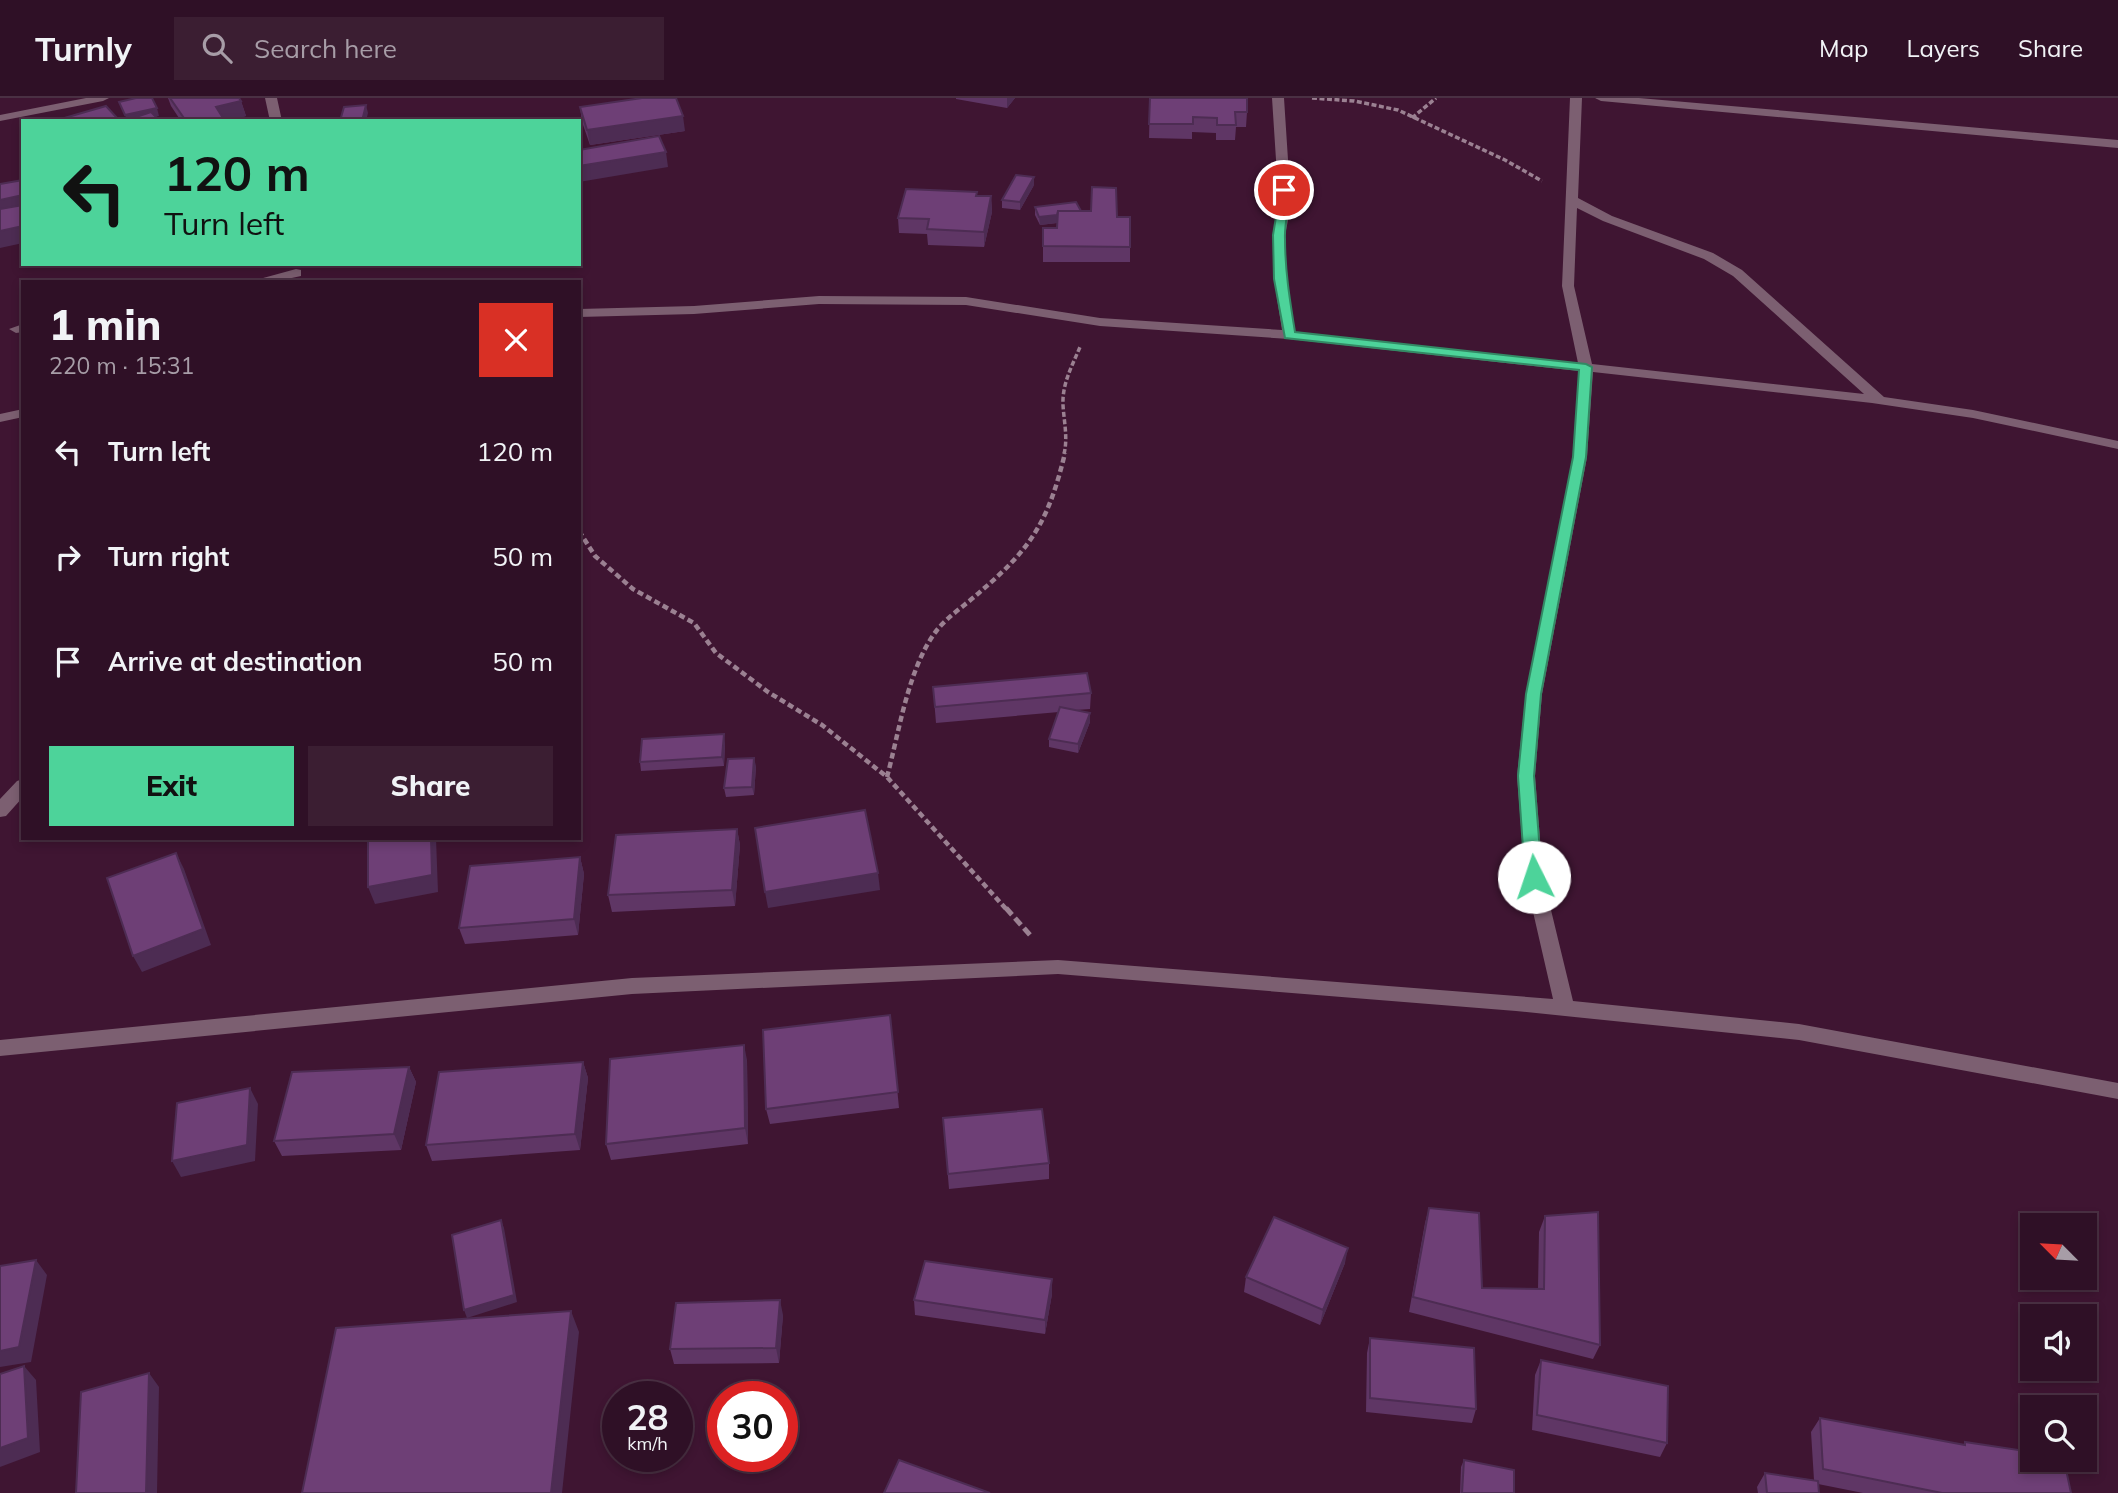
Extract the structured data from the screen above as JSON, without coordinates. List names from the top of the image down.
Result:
{
  "north": "top left",
  "page": {
    "header": "Turnly",
    "search": "Search here",
    "nav": ["Map", "Layers", "Share"],
    "turn": ["120 m", "Turn left"],
    "heading": ["1 min", "220 m · 15:31"],
    "list": [
      {
        "name": "Turn left",
        "value": "120 m"
      },
      {
        "name": "Turn right",
        "value": "50 m"
      },
      {
        "name": "Arrive at destination",
        "value": "50 m"
      }
    ],
    "buttons": ["Exit", "Share"],
    "speed": "28 km/h",
    "limit": "30"
  }
}
